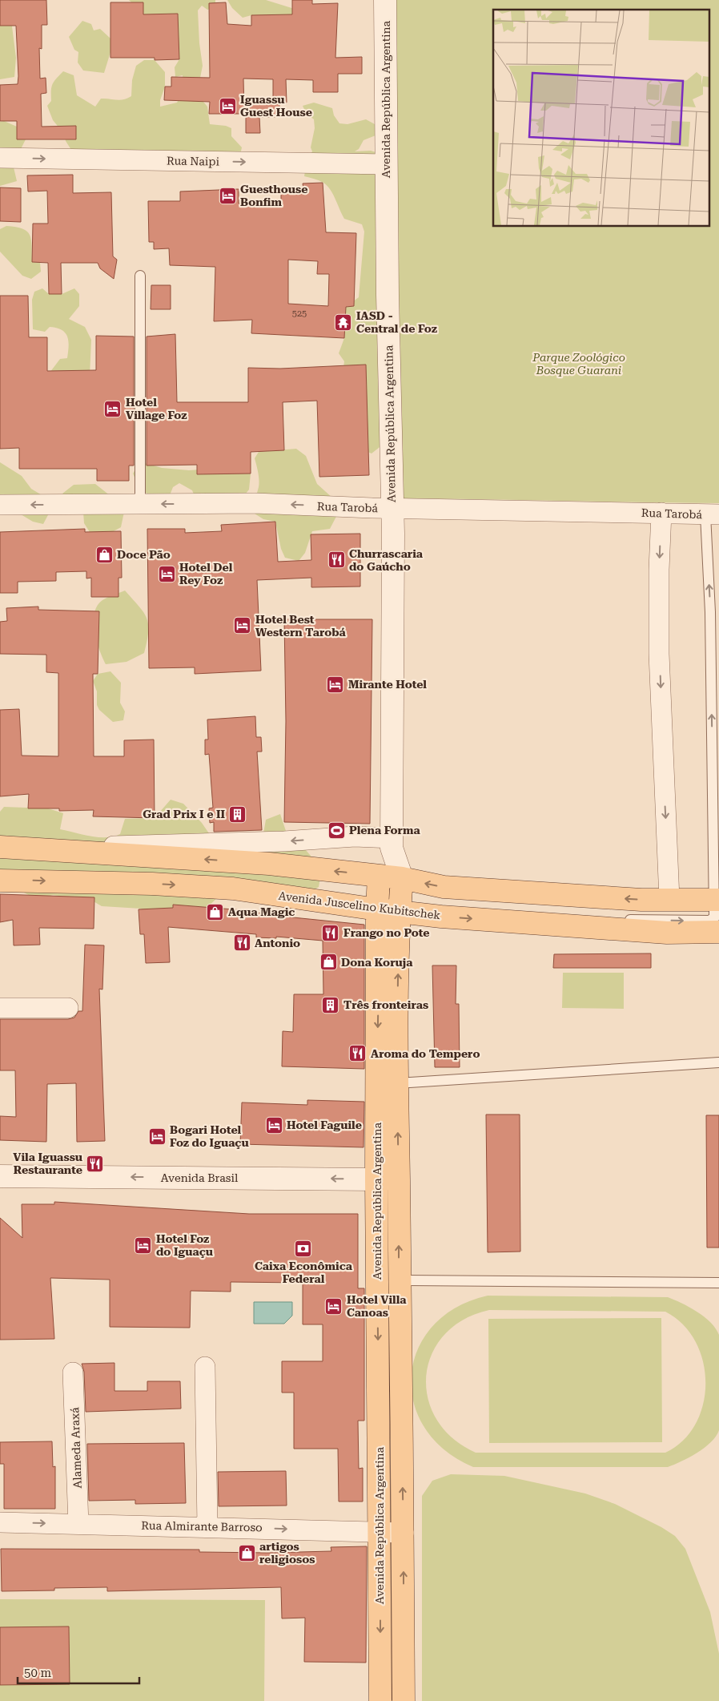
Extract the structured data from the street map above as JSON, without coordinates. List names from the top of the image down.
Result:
{
  "streets": {
    "main road": ["Avenida República Argentina", "Avenida Juscelino Kubitschek"],
    "street": [
      "Rua Naipi",
      "Rua Tarobá",
      "Avenida Brasil",
      "Alameda Araxá",
      "Rua Almirante Barroso"
    ]
  },
  "crossings": [
    ["Avenida República Argentina", "Rua Naipi"],
    ["Avenida República Argentina", "Rua Tarobá"],
    ["Avenida República Argentina", "Avenida Juscelino Kubitschek"],
    ["Avenida República Argentina", "Avenida Brasil"],
    ["Avenida República Argentina", "Rua Almirante Barroso"],
    ["Alameda Araxá", "Rua Almirante Barroso"]
  ],
  "one_way": [
    "Rua Naipi",
    "Rua Tarobá",
    "Avenida Brasil",
    "Rua Almirante Barroso"
  ],
  "parks": ["Parque Zoológico Bosque Guarani"],
  "places": {
    "hotel": [
      "Iguassu Guest House",
      "Guesthouse Bonfim",
      "Hotel Village Foz",
      "Hotel Del Rey Foz",
      "Hotel Best Western Tarobá",
      "Mirante Hotel",
      "Hotel Faguile",
      "Bogari Hotel Foz do Iguaçu",
      "Hotel Foz do Iguaçu",
      "Hotel Villa Canoas"
    ],
    "temple": ["IASD - Central de Foz"],
    "shop": [
      "Doce Pão",
      "Aqua Magic",
      "Dona Koruja",
      "artigos religiosos"
    ],
    "restaurant": [
      "Churrascaria do Gaúcho",
      "Frango no Pote",
      "Antonio",
      "Aroma do Tempero",
      "Vila Iguassu Restaurante"
    ],
    "building": ["Grad Prix I e II", "Três fronteiras"],
    "sports": ["Plena Forma"],
    "bank": ["Caixa Econômica Federal"]
  },
  "house_numbers": ["525"],
  "scale_bar": "50 m"
}
